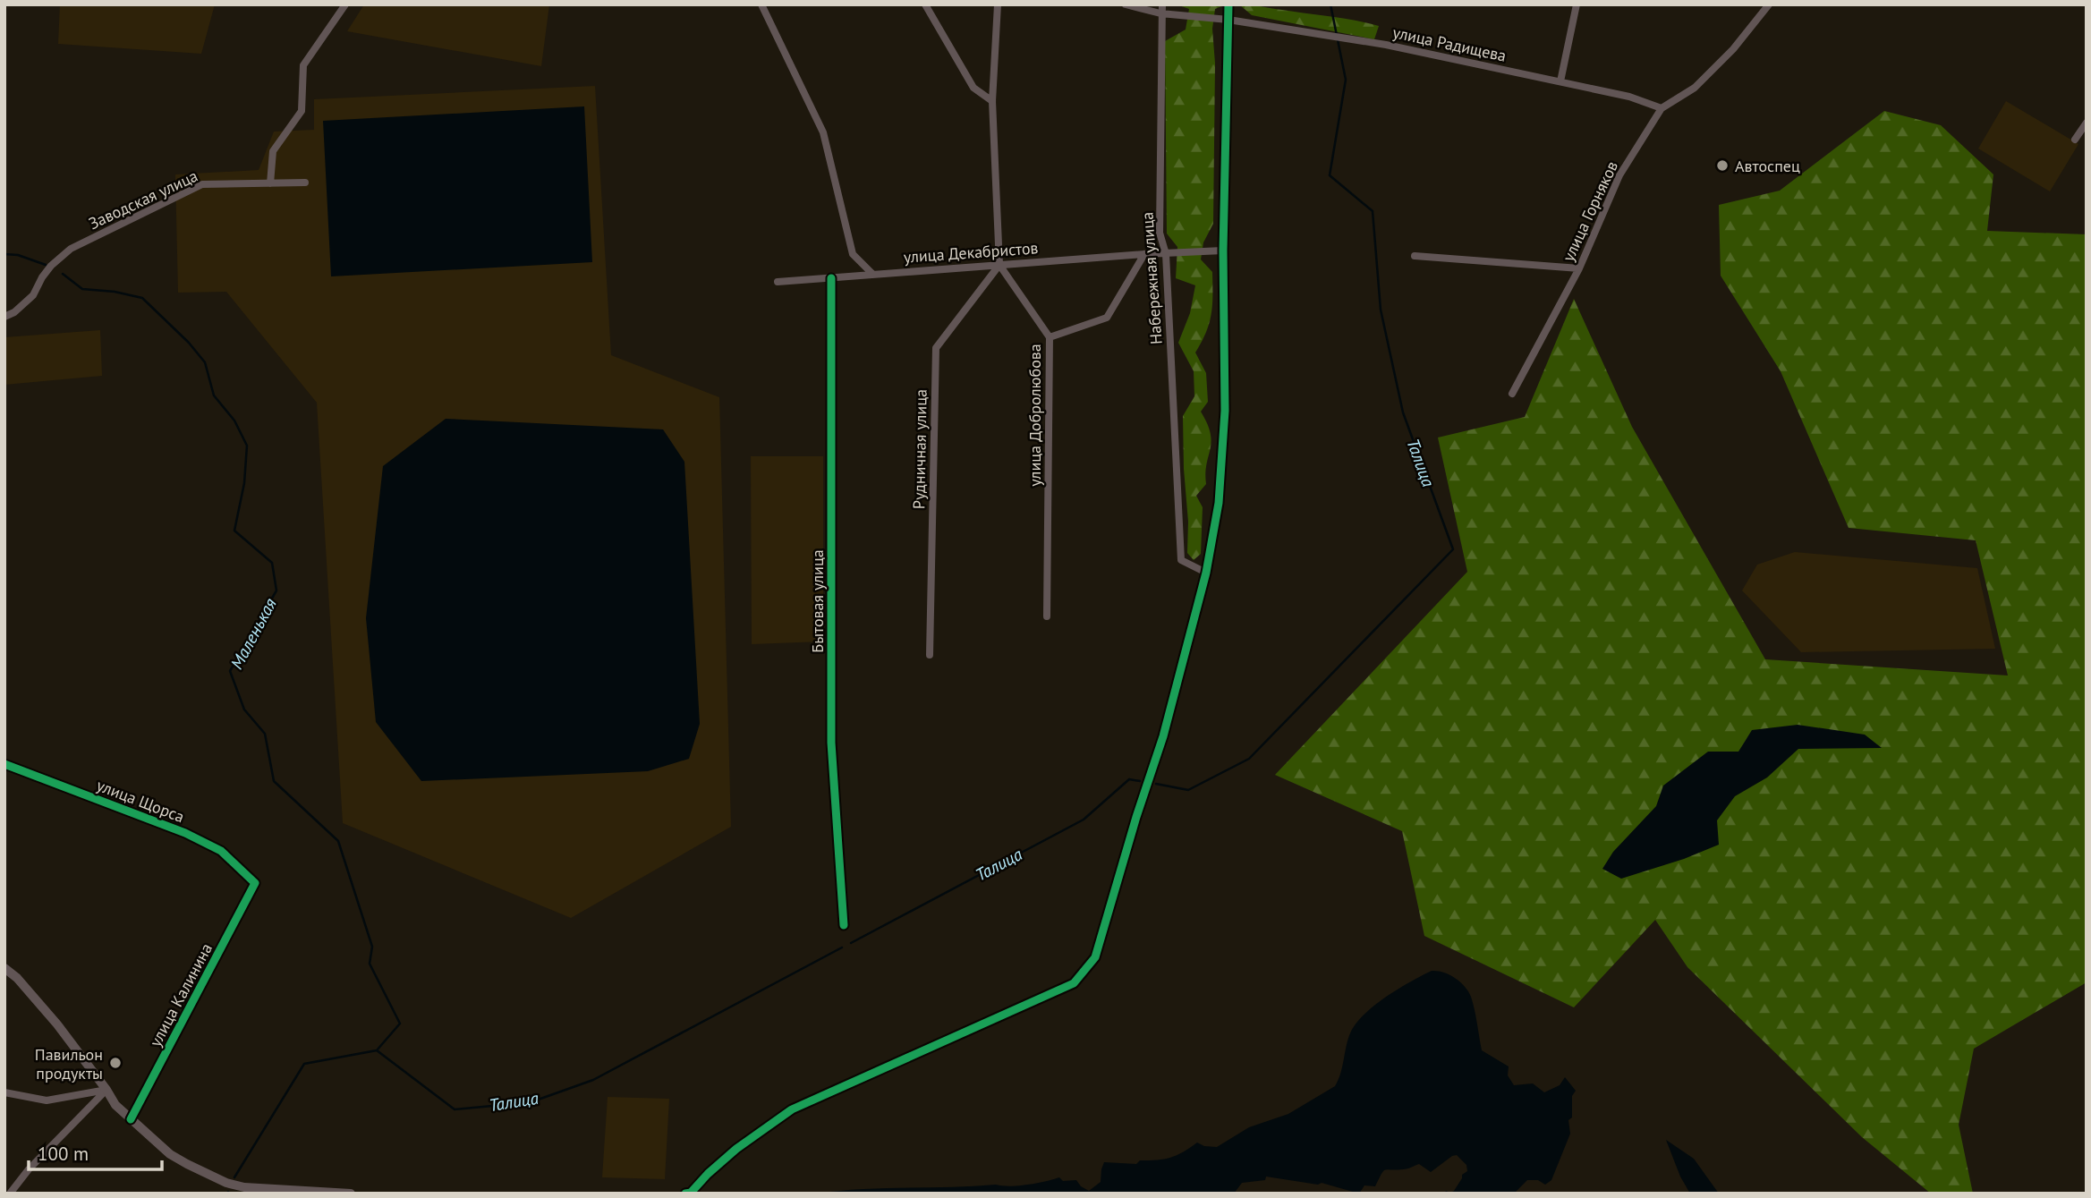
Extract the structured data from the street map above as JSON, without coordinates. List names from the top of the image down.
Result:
{
  "streets": {
    "street": [
      "улица Радищева",
      "Заводская улица",
      "улица Горняков",
      "улица Декабристов",
      "Набережная улица",
      "улица Добролюбова",
      "Рудничная улица",
      "Бытовая улица",
      "улица Щорса",
      "улица Калинина"
    ]
  },
  "crossings": [
    ["улица Радищева", "улица Горняков"],
    ["улица Радищева", "Набережная улица"],
    ["улица Декабристов", "Набережная улица"],
    ["улица Декабристов", "улица Добролюбова"],
    ["улица Декабристов", "Рудничная улица"],
    ["улица Декабристов", "Бытовая улица"],
    ["улица Добролюбова", "Рудничная улица"],
    ["улица Щорса", "улица Калинина"]
  ],
  "water": ["Талица", "Маленькая"],
  "places": ["Автоспец", "Павильон продукты"],
  "scale_bar": "100 m"
}
